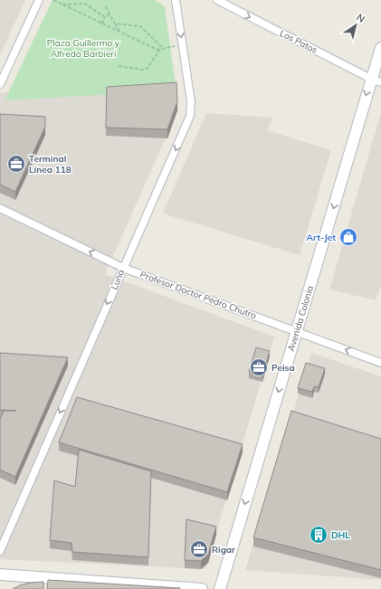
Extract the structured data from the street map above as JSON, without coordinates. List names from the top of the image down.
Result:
{
  "streets": {
    "main road": ["Avenida Colonia"],
    "street": ["Los Patos", "Luna", "Profesor Doctor Pedro Chutro"]
  },
  "crossings": [
    ["Los Patos", "Avenida Colonia"],
    ["Luna", "Profesor Doctor Pedro Chutro"],
    ["Profesor Doctor Pedro Chutro", "Avenida Colonia"]
  ],
  "one_way": [
    "Los Patos",
    "Luna",
    "Profesor Doctor Pedro Chutro",
    "Avenida Colonia"
  ],
  "parks": ["Plaza Guillermo y Alfredo Barbieri"],
  "places": {
    "office": ["Terminal Línea 118", "Peisa", "Rigar"],
    "shop": ["Art-Jet"],
    "building": ["DHL"]
  },
  "north": "top right"
}
